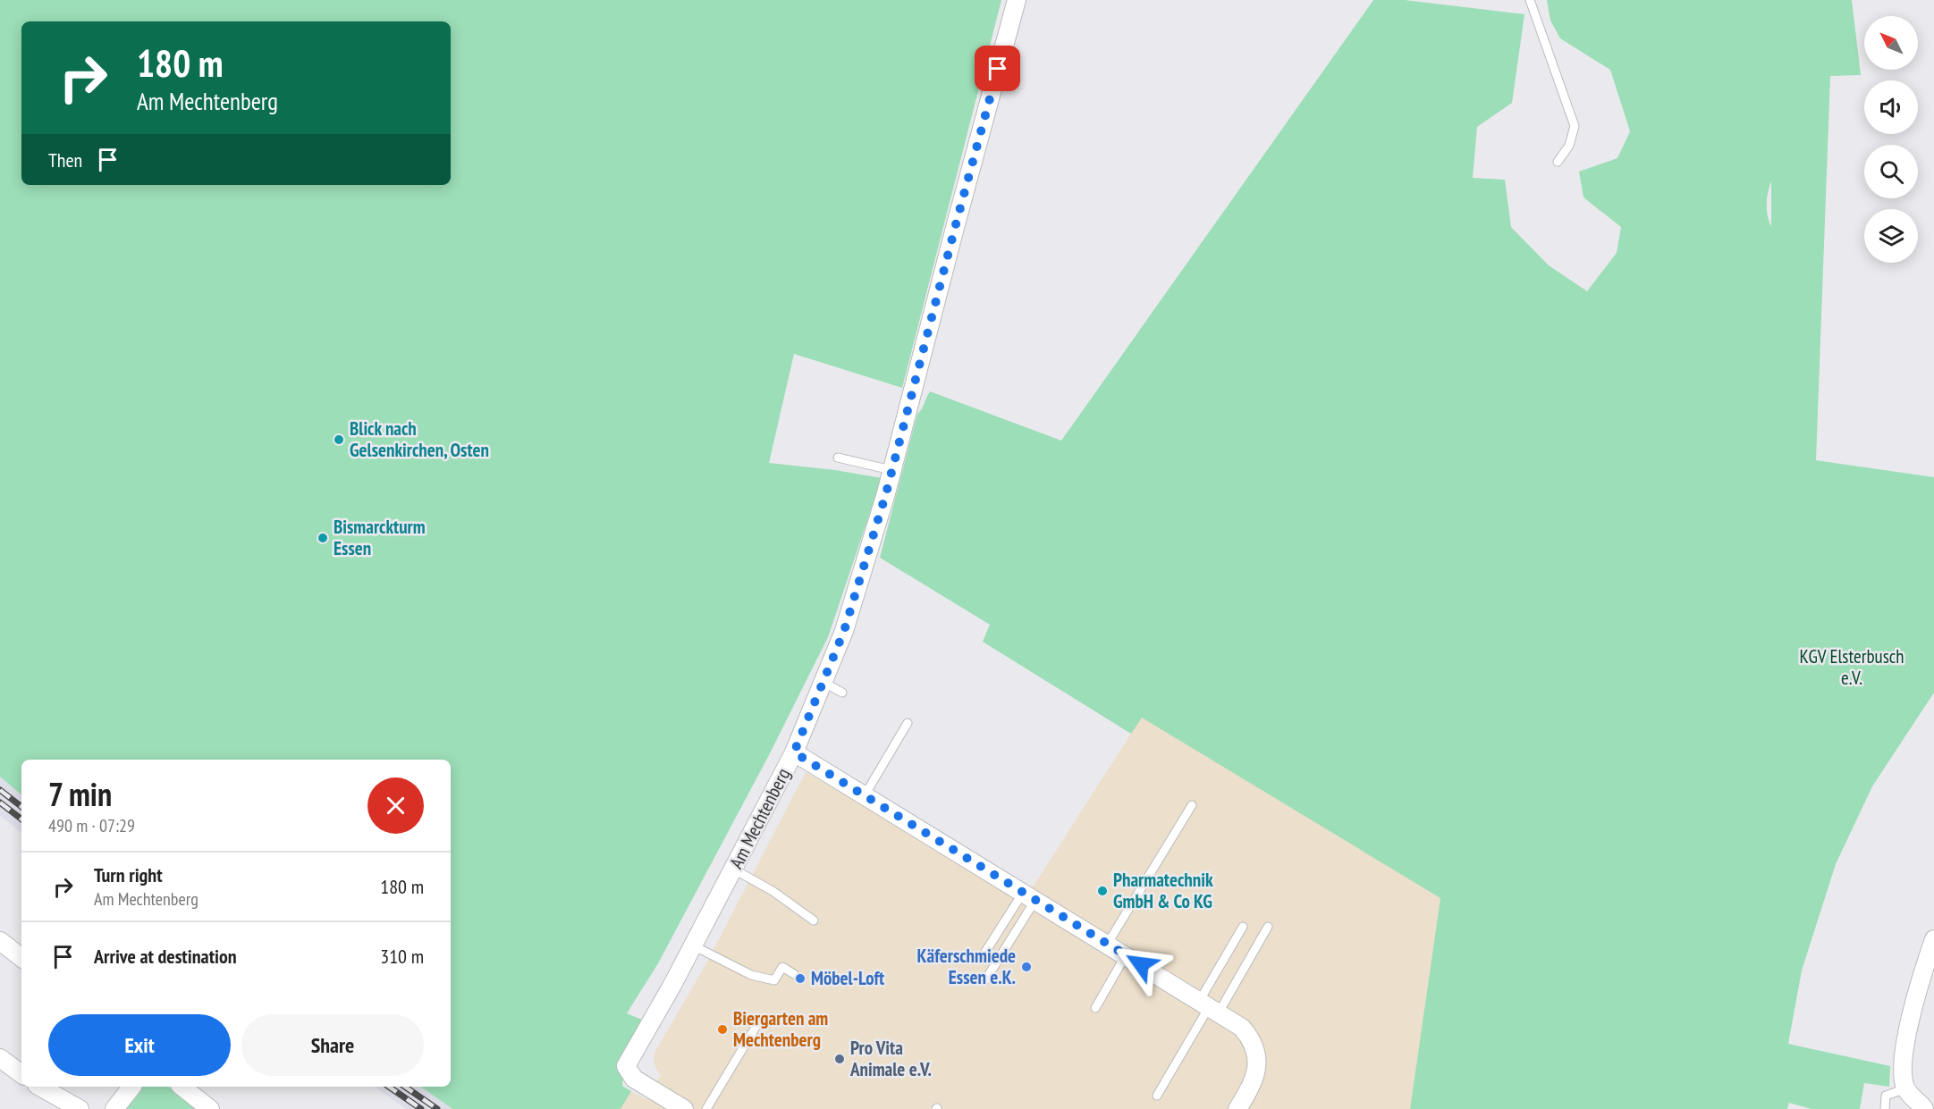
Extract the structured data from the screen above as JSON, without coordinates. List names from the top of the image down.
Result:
{
  "streets": {
    "street": ["Am Mechtenberg"]
  },
  "parks": ["KGV Elsterbusch e.V."],
  "places": [
    "Blick nach Gelsenkirchen, Osten",
    "Bismarckturm Essen",
    "Pharmatechnik GmbH & Co KG",
    "Käferschmiede Essen e.K.",
    "Möbel-Loft",
    "Biergarten am Mechtenberg",
    "Pro Vita Animale e.V."
  ],
  "north": "top left",
  "page": {
    "turn": ["180 m", "Am Mechtenberg"],
    "then": "Then",
    "heading": ["7 min", "490 m · 07:29"],
    "list": [
      {
        "name": "Turn right",
        "note": "Am Mechtenberg",
        "value": "180 m"
      },
      {
        "name": "Arrive at destination",
        "value": "310 m"
      }
    ],
    "buttons": ["Exit", "Share"]
  }
}
